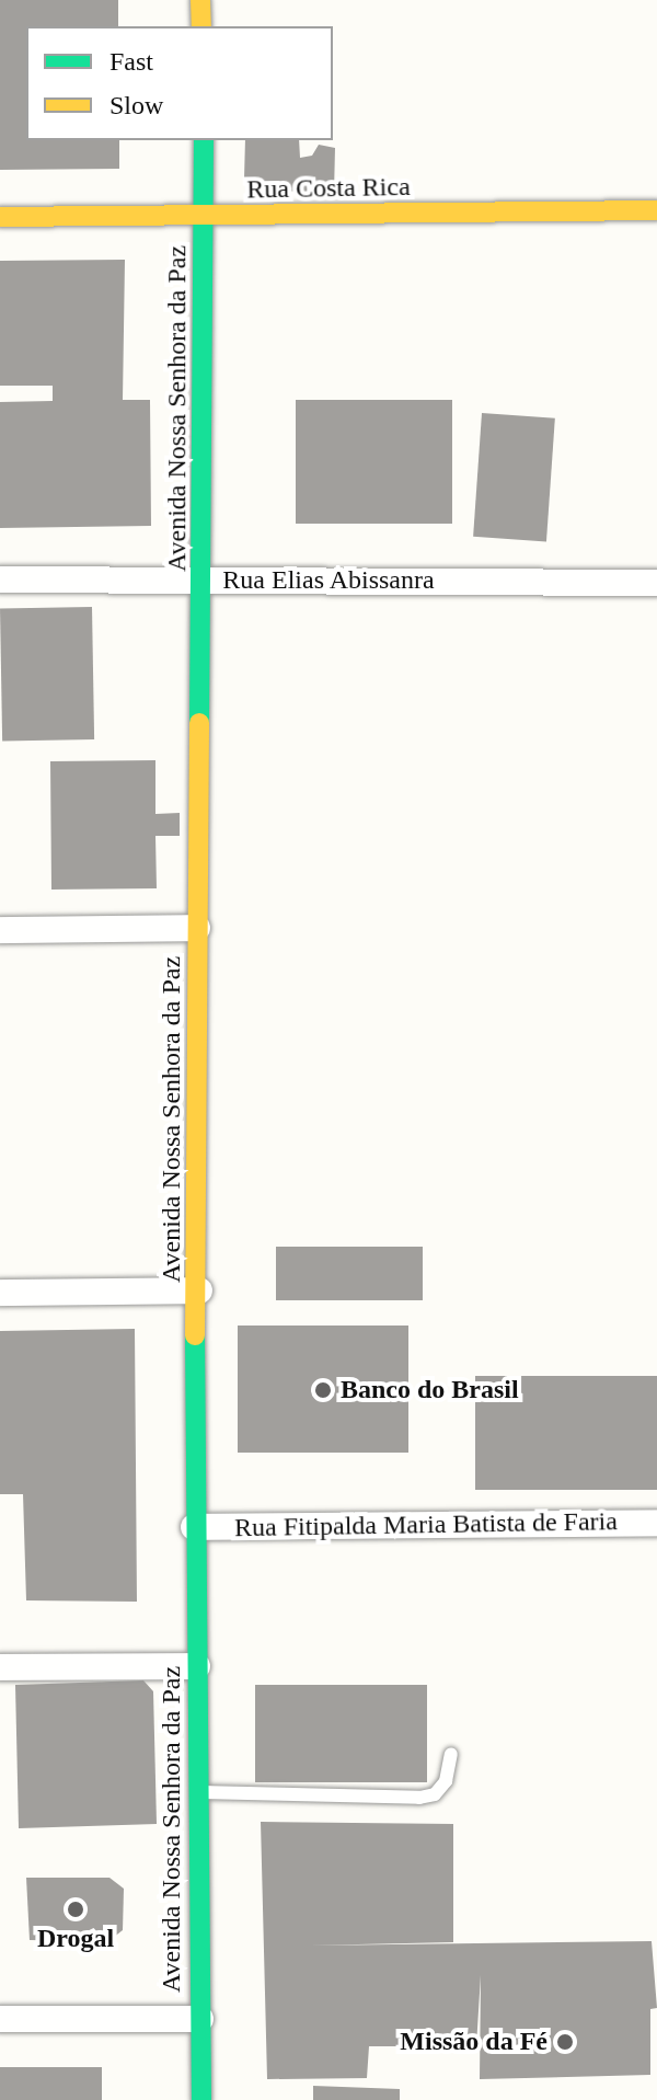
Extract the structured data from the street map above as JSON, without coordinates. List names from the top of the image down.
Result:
{
  "streets": {
    "main road": ["Rua Costa Rica", "Avenida Nossa Senhora da Paz"],
    "street": ["Rua Elias Abissanra", "Rua Fitipalda Maria Batista de Faria"]
  },
  "crossings": [
    ["Rua Costa Rica", "Avenida Nossa Senhora da Paz"],
    ["Avenida Nossa Senhora da Paz", "Rua Elias Abissanra"],
    ["Avenida Nossa Senhora da Paz", "Rua Fitipalda Maria Batista de Faria"]
  ],
  "places": ["Banco do Brasil", "Drogal", "Missão da Fé"],
  "legend": ["Fast", "Slow"]
}
